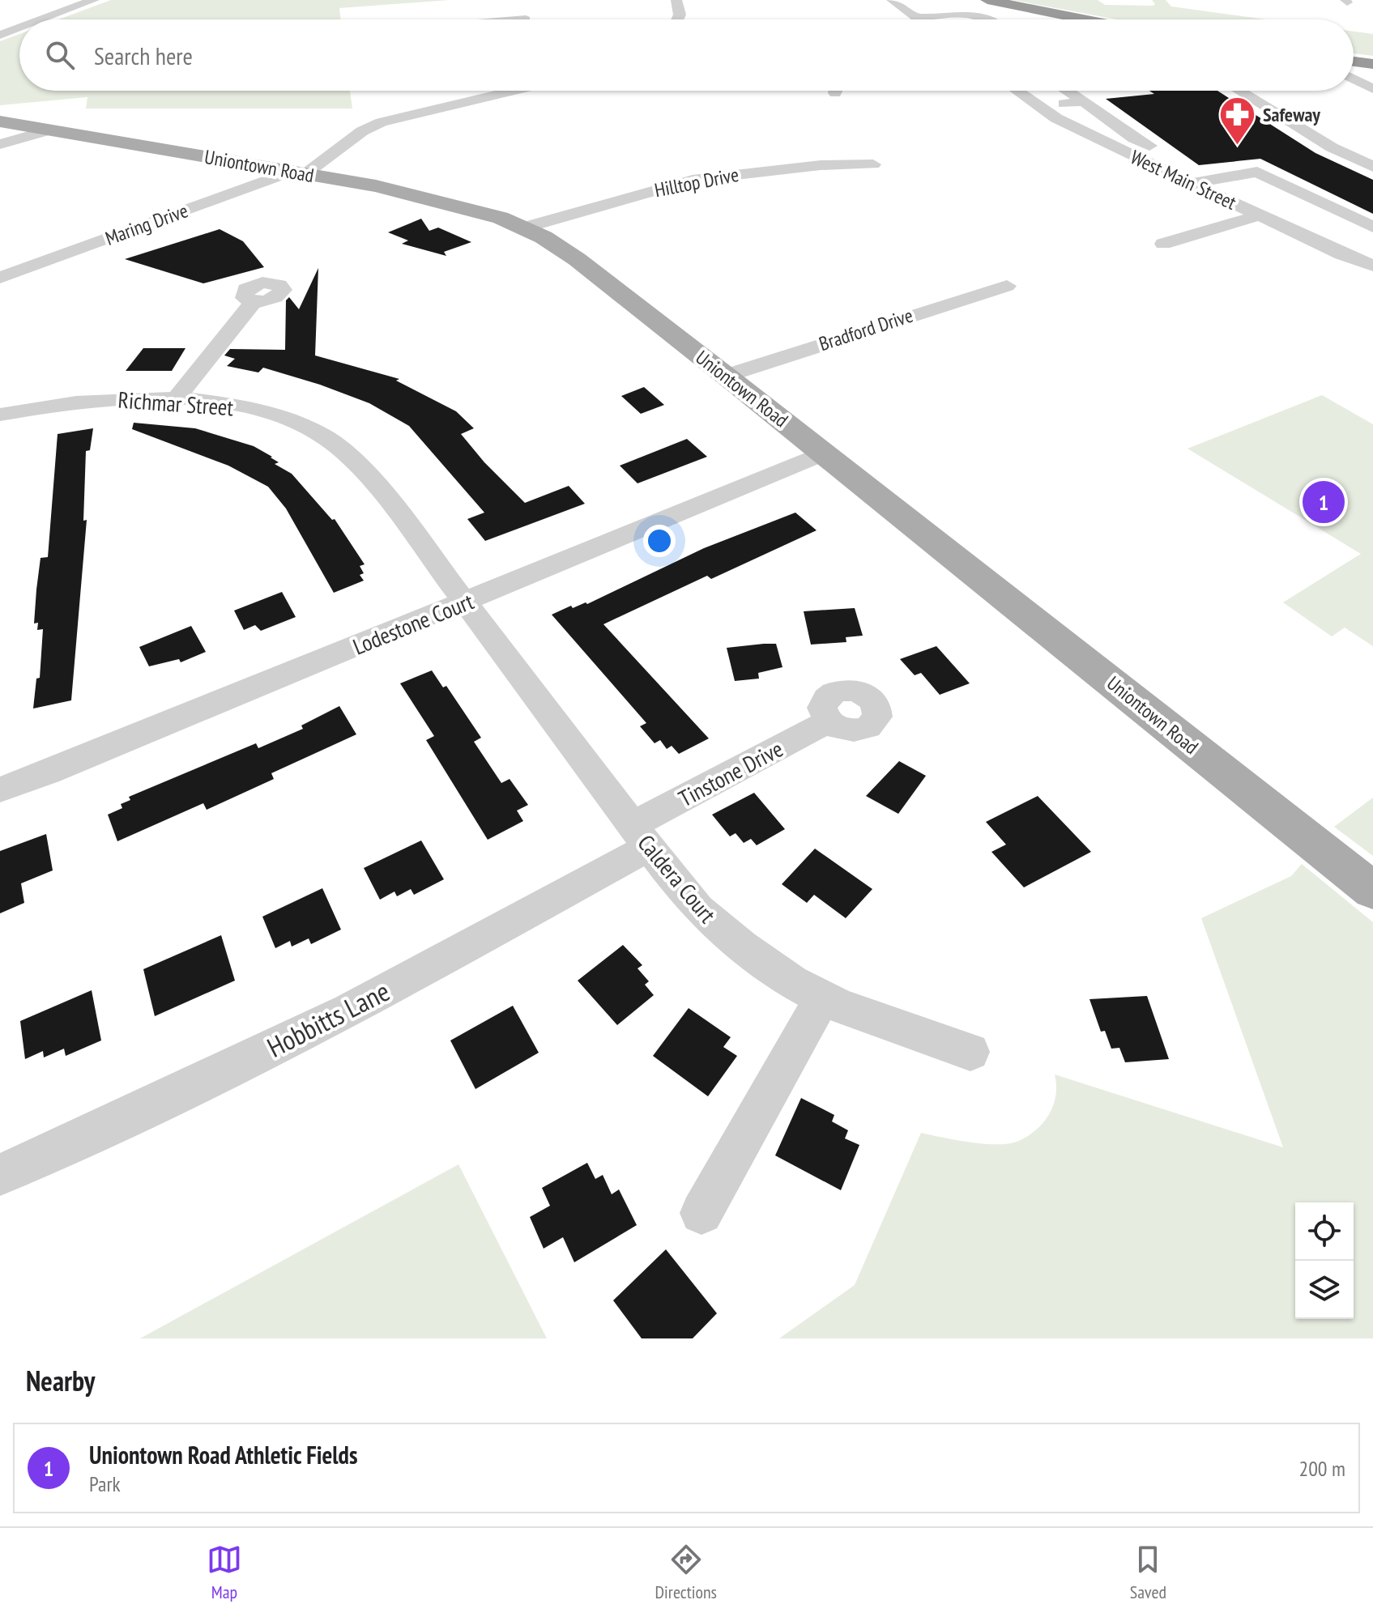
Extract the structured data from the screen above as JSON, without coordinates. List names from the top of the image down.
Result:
{
  "streets": {
    "main road": ["Uniontown Road"],
    "street": [
      "West Main Street",
      "Hilltop Drive",
      "Maring Drive",
      "Bradford Drive",
      "Richmar Street",
      "Lodestone Court",
      "Tinstone Drive",
      "Caldera Court",
      "Hobbitts Lane"
    ]
  },
  "crossings": [
    ["Uniontown Road", "Hilltop Drive"],
    ["Uniontown Road", "Maring Drive"],
    ["Uniontown Road", "Bradford Drive"],
    ["Uniontown Road", "Lodestone Court"],
    ["Richmar Street", "Lodestone Court"],
    ["Richmar Street", "Caldera Court"],
    ["Lodestone Court", "Caldera Court"],
    ["Tinstone Drive", "Caldera Court"],
    ["Tinstone Drive", "Hobbitts Lane"],
    ["Caldera Court", "Hobbitts Lane"]
  ],
  "places": {
    "pharmacy": ["Safeway"]
  },
  "page": {
    "search": "Search here",
    "pins": "1",
    "heading": "Nearby",
    "list": [
      {
        "mark": "1",
        "name": "Uniontown Road Athletic Fields",
        "note": "Park",
        "value": "200 m"
      }
    ],
    "nav": ["Map", "Directions", "Saved"]
  }
}
